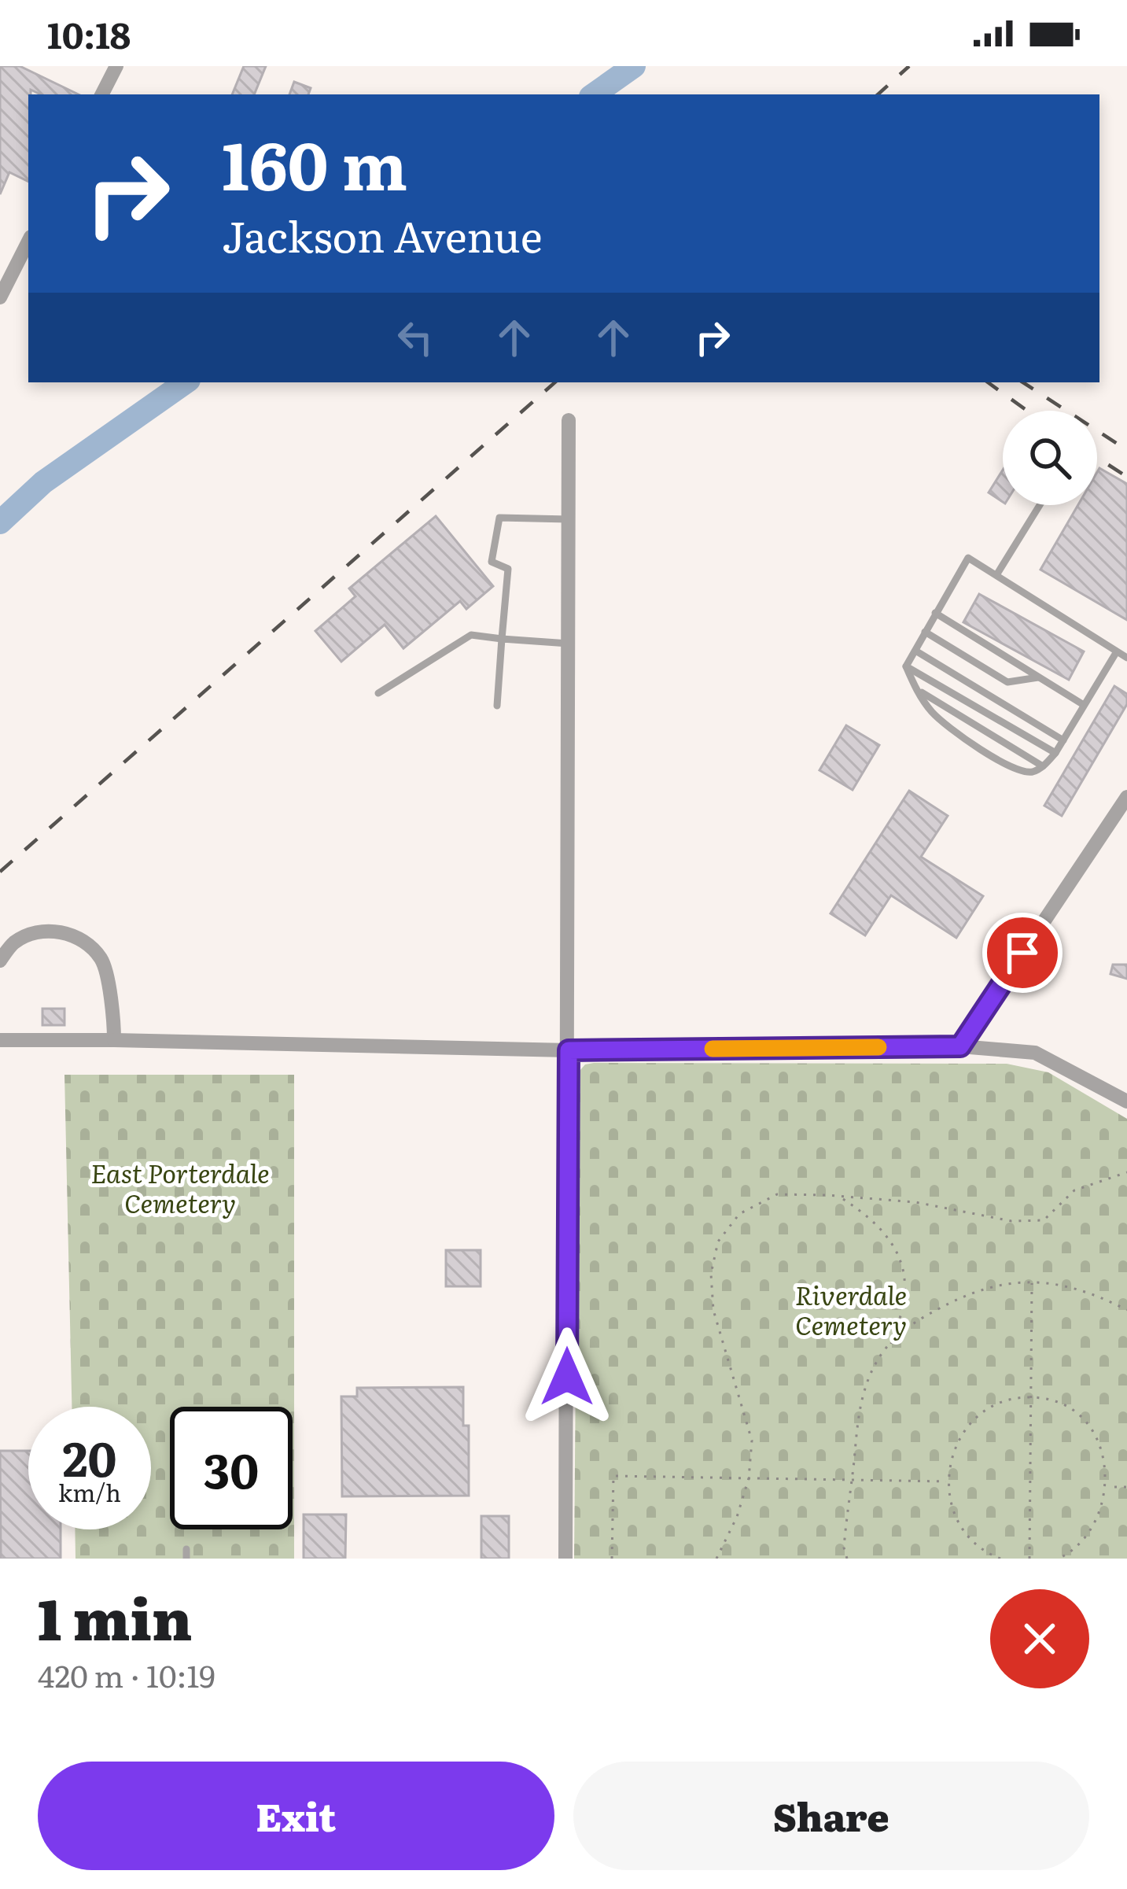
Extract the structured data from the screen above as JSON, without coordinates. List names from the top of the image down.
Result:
{
  "parks": ["East Porterdale Cemetery", "Riverdale Cemetery"],
  "page": {
    "status": "10:18",
    "turn": ["160 m", "Jackson Avenue"],
    "speed": "20 km/h",
    "limit": "30",
    "heading": ["1 min", "420 m · 10:19"],
    "buttons": ["Exit", "Share"]
  }
}
